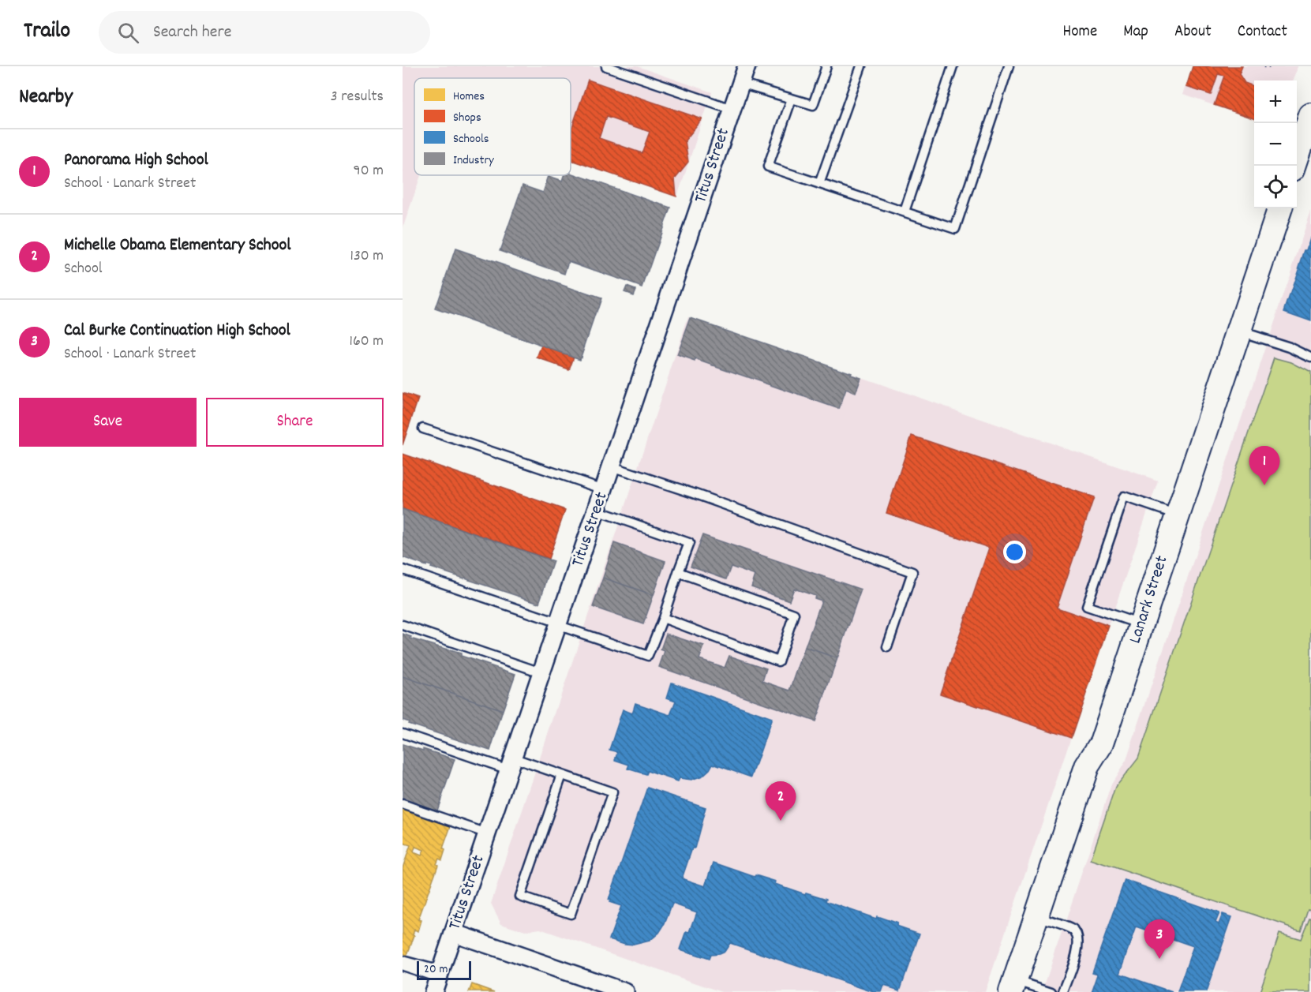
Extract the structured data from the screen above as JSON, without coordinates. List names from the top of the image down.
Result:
{
  "streets": {
    "street": ["Titus Street", "Lanark Street"]
  },
  "legend": [
    "Homes",
    "Shops",
    "Schools",
    "Industry"
  ],
  "scale_bar": "20 m",
  "page": {
    "header": "Trailo",
    "search": "Search here",
    "nav": [
      "Home",
      "Map",
      "About",
      "Contact"
    ],
    "heading": ["Nearby", "3 results"],
    "map_buttons": ["+", "−"],
    "list": [
      {
        "mark": "1",
        "name": "Panorama High School",
        "note": "School · Lanark Street",
        "value": "90 m"
      },
      {
        "mark": "2",
        "name": "Michelle Obama Elementary School",
        "note": "School",
        "value": "130 m"
      },
      {
        "mark": "3",
        "name": "Cal Burke Continuation High School",
        "note": "School · Lanark Street",
        "value": "160 m"
      }
    ],
    "buttons": ["Save", "Share"],
    "pins": ["1", "2", "3"],
    "scale": "20 m"
  }
}
